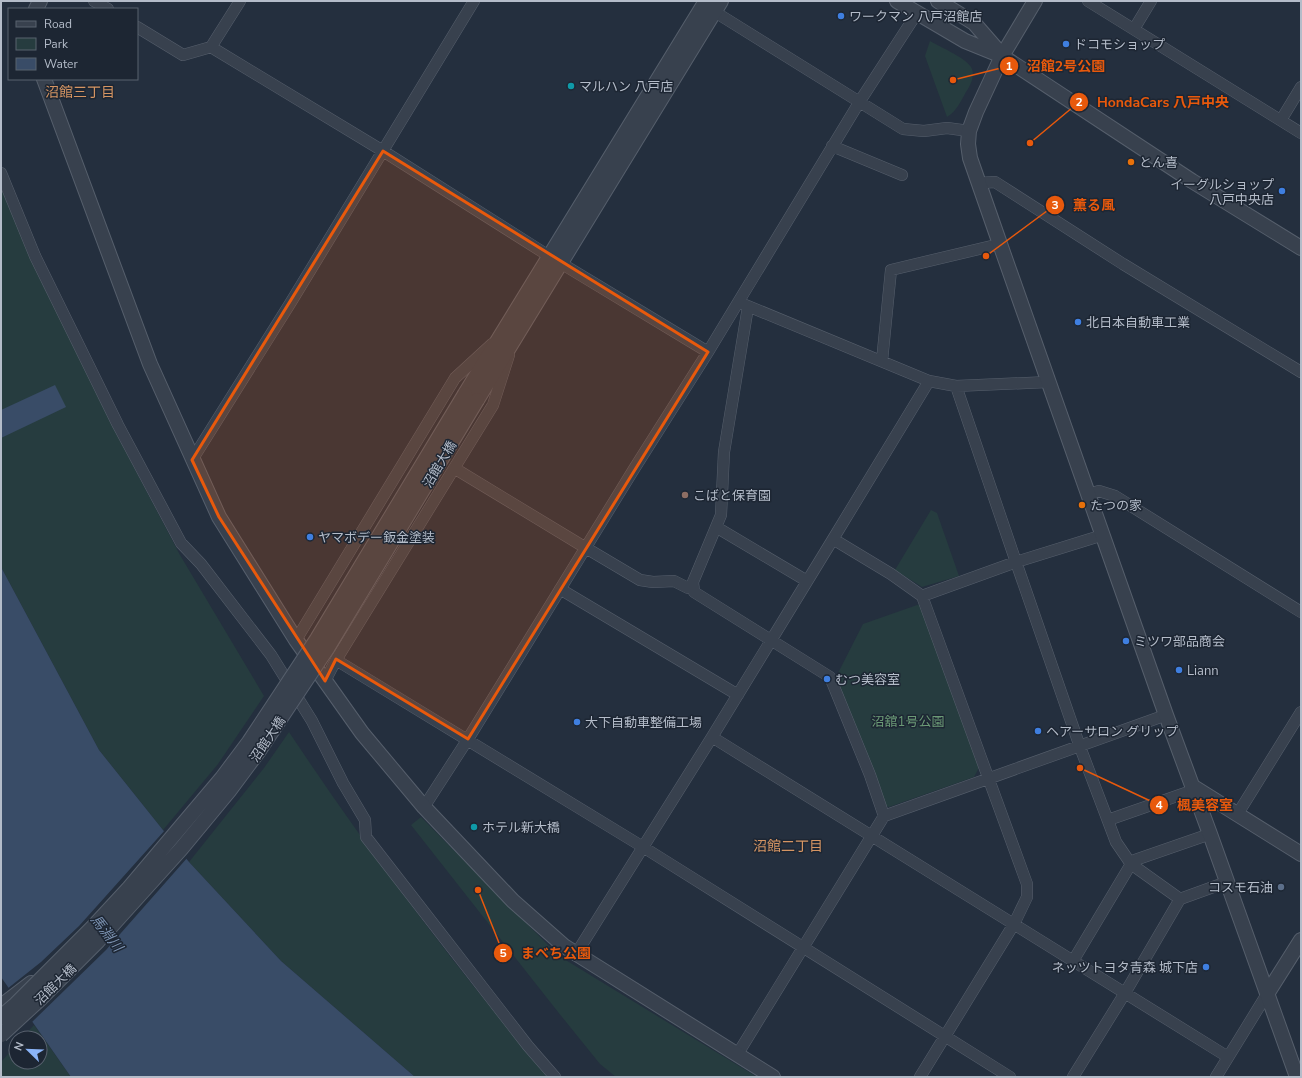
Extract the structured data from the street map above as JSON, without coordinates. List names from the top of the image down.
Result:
{
  "streets": {
    "street": ["沼館大橋"]
  },
  "districts": ["沼館三丁目", "沼館二丁目"],
  "water": ["馬淵川"],
  "parks": ["沼舘1号公園"],
  "places": [
    "ワークマン 八戸沼館店",
    "ドコモショップ",
    "沼館2号公園",
    "マルハン 八戸店",
    "HondaCars 八戸中央",
    "とん喜",
    "イーグルショップ 八戸中央店",
    "薫る風",
    "北日本自動車工業",
    "こばと保育園",
    "たつの家",
    "ヤマボデー鈑金塗装",
    "ミツワ部品商会",
    "Liann",
    "むつ美容室",
    "大下自動車整備工場",
    "ヘアーサロン グリップ",
    "楓美容室",
    "ホテル新大橋",
    "コスモ石油",
    "まべち公園",
    "ネッツトヨタ青森 城下店"
  ],
  "legend": ["Road", "Park", "Water"],
  "north": "top left"
}
